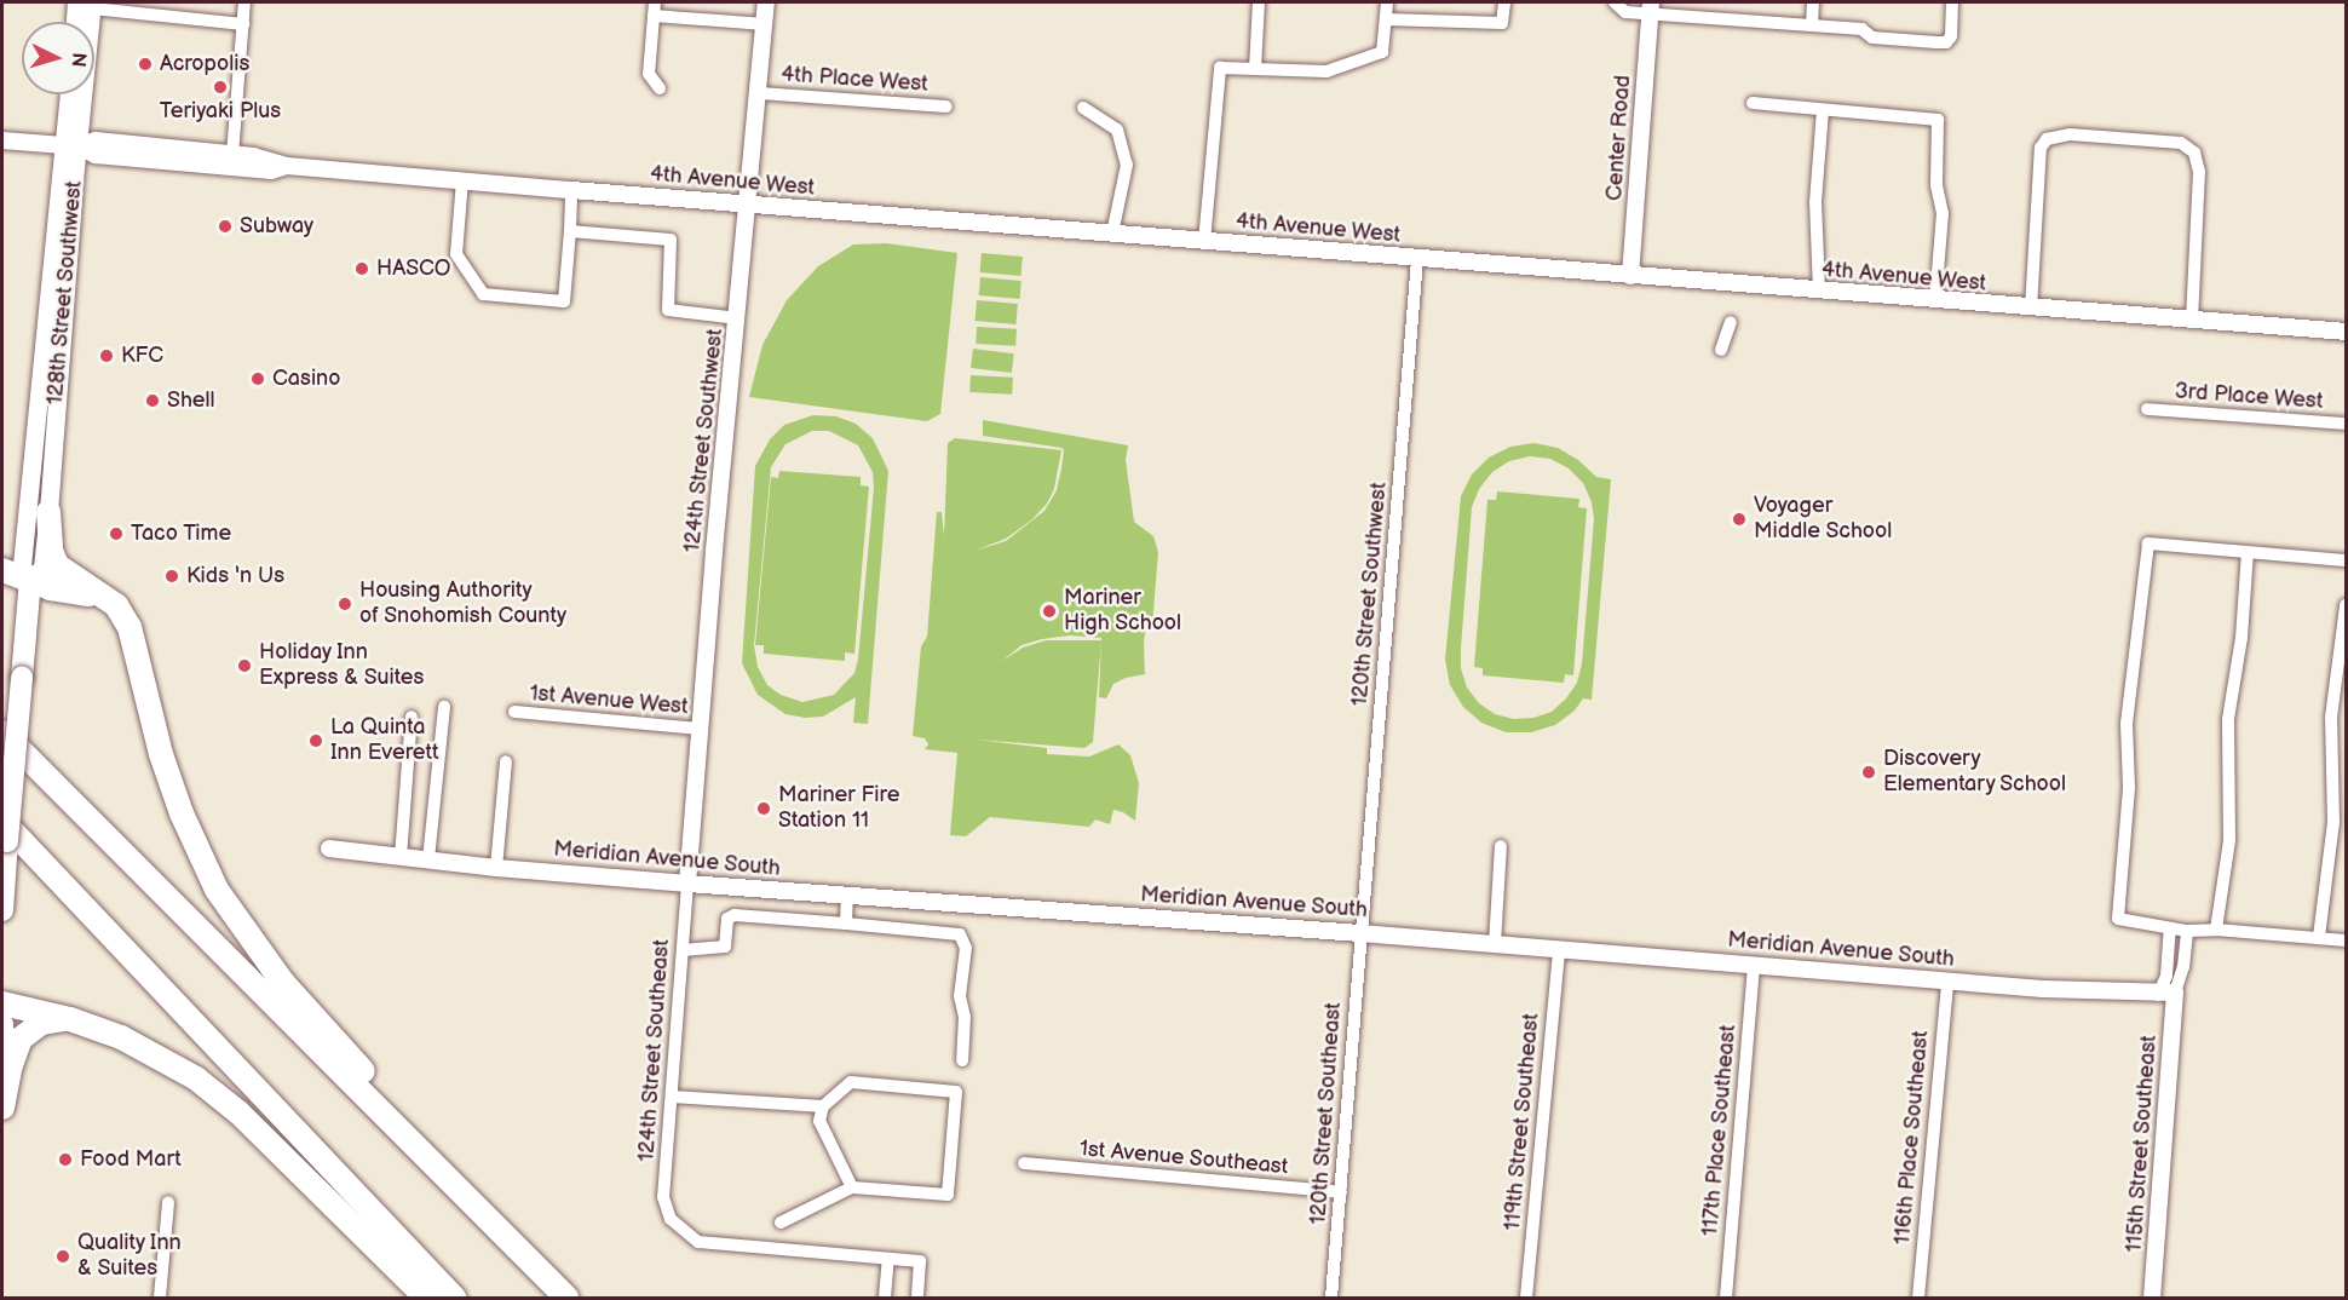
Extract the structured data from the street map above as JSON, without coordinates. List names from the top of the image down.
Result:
{
  "streets": {
    "main road": ["128th Street Southwest"],
    "street": [
      "4th Place West",
      "Center Road",
      "4th Avenue West",
      "3rd Place West",
      "124th Street Southwest",
      "120th Street Southwest",
      "1st Avenue West",
      "Meridian Avenue South",
      "124th Street Southeast",
      "120th Street Southeast",
      "119th Street Southeast",
      "117th Place Southeast",
      "116th Place Southeast",
      "115th Street Southeast",
      "1st Avenue Southeast"
    ]
  },
  "crossings": [
    ["4th Place West", "124th Street Southwest"],
    ["Center Road", "4th Avenue West"],
    ["4th Avenue West", "128th Street Southwest"],
    ["4th Avenue West", "124th Street Southwest"],
    ["4th Avenue West", "120th Street Southwest"],
    ["124th Street Southwest", "1st Avenue West"],
    ["124th Street Southwest", "Meridian Avenue South"],
    ["124th Street Southwest", "124th Street Southeast"],
    ["120th Street Southwest", "Meridian Avenue South"],
    ["120th Street Southwest", "120th Street Southeast"],
    ["Meridian Avenue South", "124th Street Southeast"],
    ["Meridian Avenue South", "120th Street Southeast"],
    ["Meridian Avenue South", "119th Street Southeast"],
    ["Meridian Avenue South", "117th Place Southeast"],
    ["Meridian Avenue South", "116th Place Southeast"],
    ["Meridian Avenue South", "115th Street Southeast"],
    ["120th Street Southeast", "1st Avenue Southeast"]
  ],
  "places": [
    "Acropolis",
    "Teriyaki Plus",
    "Subway",
    "HASCO",
    "KFC",
    "Casino",
    "Shell",
    "Voyager Middle School",
    "Taco Time",
    "Kids 'n Us",
    "Housing Authority of Snohomish County",
    "Mariner High School",
    "Holiday Inn Express & Suites",
    "La Quinta Inn Everett",
    "Discovery Elementary School",
    "Mariner Fire Station 11",
    "Food Mart",
    "Quality Inn & Suites"
  ],
  "north": "right"
}
